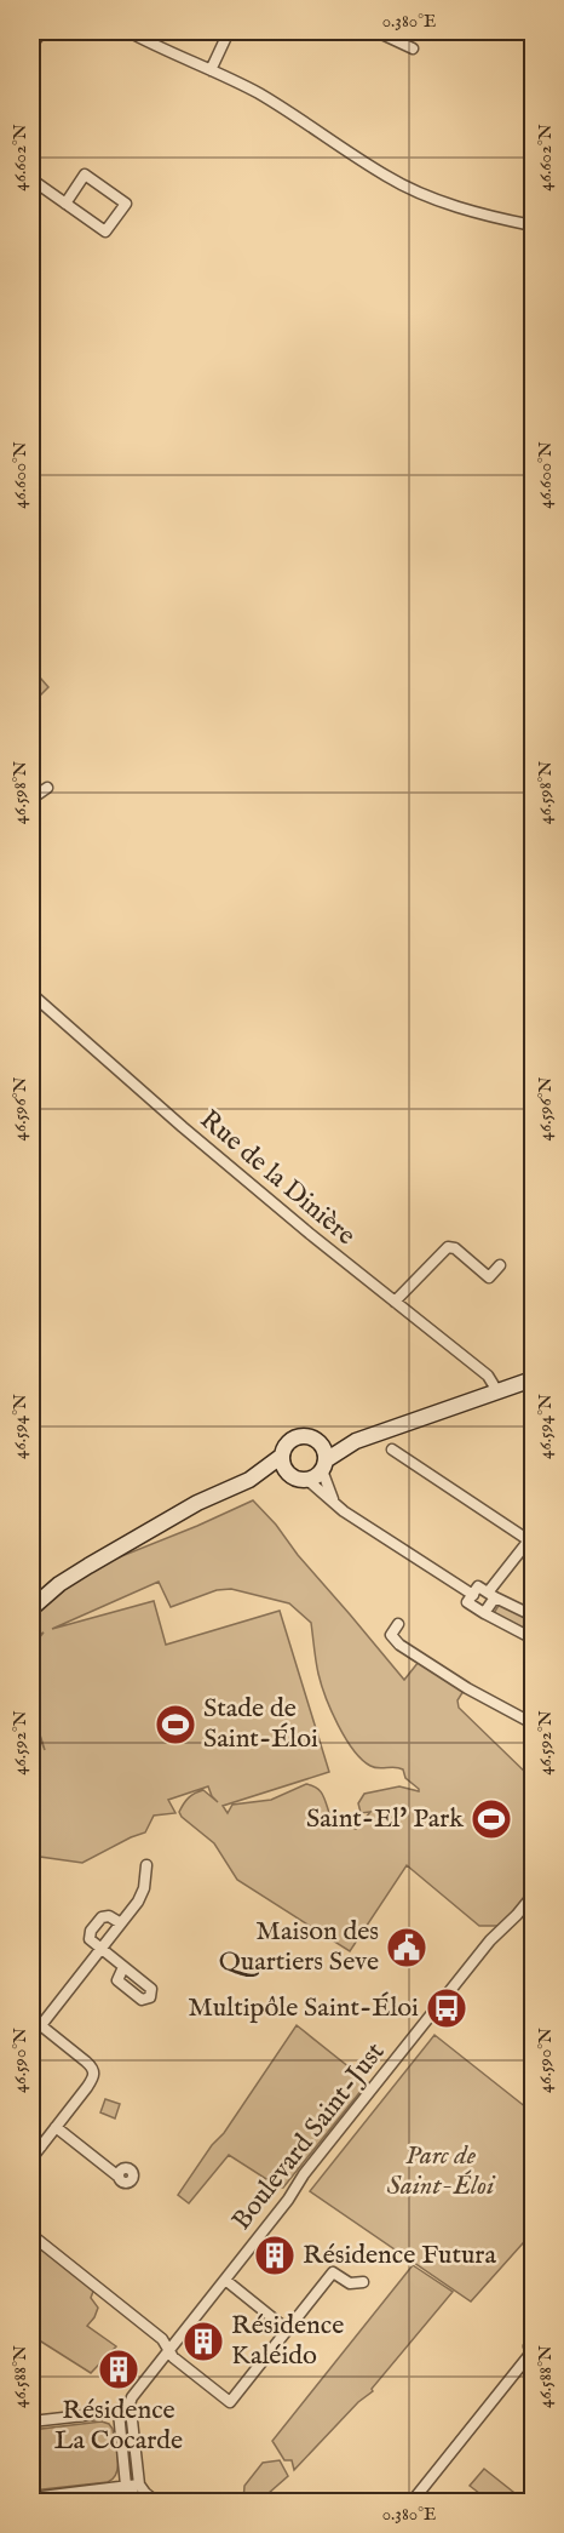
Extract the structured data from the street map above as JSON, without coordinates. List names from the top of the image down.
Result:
{
  "streets": {
    "street": ["Rue de la Dinière", "Boulevard Saint-Just"]
  },
  "parks": ["Parc de Saint-Éloi"],
  "places": {
    "sports": ["Stade de Saint-Éloi", "Saint-El' Park"],
    "public building": ["Maison des Quartiers Seve"],
    "bus stop": ["Multipôle Saint-Éloi"],
    "building": ["Résidence Futura", "Résidence Kaléido", "Résidence La Cocarde"]
  },
  "coordinates": [
    "0.380°E",
    "46.602°N",
    "46.600°N",
    "46.598°N",
    "46.596°N",
    "46.594°N",
    "46.592°N",
    "46.590°N",
    "46.588°N"
  ]
}
